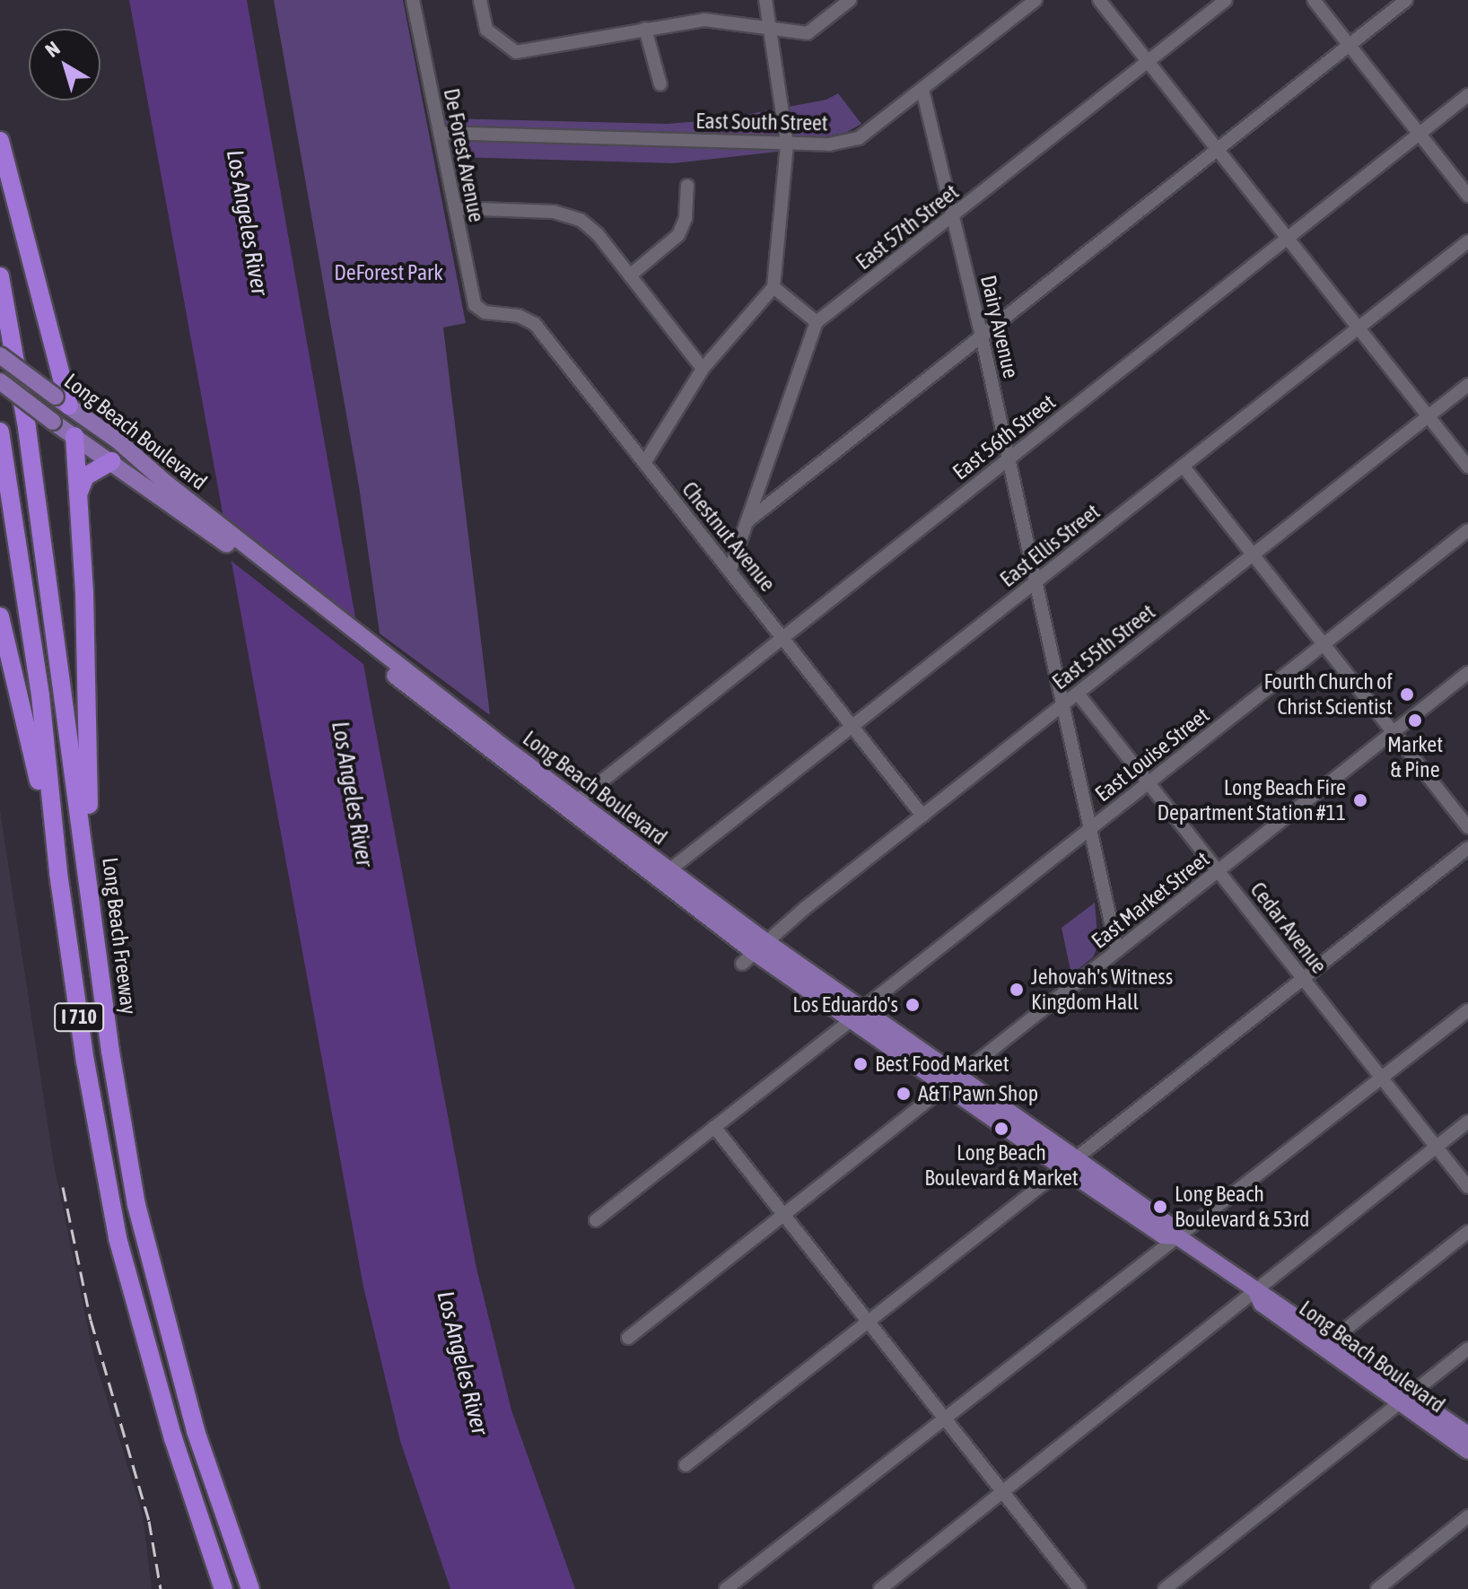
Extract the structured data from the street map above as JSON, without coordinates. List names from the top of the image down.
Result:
{
  "streets": {
    "highway": ["Long Beach Freeway", "I 710"],
    "main road": ["Long Beach Boulevard"],
    "street": [
      "East South Street",
      "De Forest Avenue",
      "East 57th Street",
      "Dairy Avenue",
      "East 56th Street",
      "Chestnut Avenue",
      "East Ellis Street",
      "East 55th Street",
      "East Louise Street",
      "East Market Street",
      "Cedar Avenue"
    ]
  },
  "crossings": [
    ["East South Street", "De Forest Avenue"],
    ["East South Street", "Dairy Avenue"],
    ["De Forest Avenue", "Chestnut Avenue"],
    ["East 57th Street", "Dairy Avenue"],
    ["Dairy Avenue", "East 56th Street"],
    ["Dairy Avenue", "East Ellis Street"],
    ["Dairy Avenue", "East 55th Street"],
    ["Dairy Avenue", "East Louise Street"],
    ["Dairy Avenue", "East Market Street"],
    ["Long Beach Boulevard", "East 56th Street"],
    ["Long Beach Boulevard", "East Ellis Street"],
    ["Long Beach Boulevard", "East 55th Street"],
    ["Long Beach Boulevard", "East Louise Street"],
    ["Long Beach Boulevard", "East Market Street"],
    ["East 56th Street", "Chestnut Avenue"],
    ["Chestnut Avenue", "East Ellis Street"],
    ["Chestnut Avenue", "East 55th Street"],
    ["East 55th Street", "Cedar Avenue"],
    ["East Louise Street", "Cedar Avenue"],
    ["East Market Street", "Cedar Avenue"]
  ],
  "water": ["Los Angeles River"],
  "parks": ["DeForest Park"],
  "places": [
    "Fourth Church of Christ Scientist",
    "Market & Pine",
    "Long Beach Fire Department Station #11",
    "Jehovah's Witness Kingdom Hall",
    "Los Eduardo's",
    "Best Food Market",
    "A&T Pawn Shop",
    "Long Beach Boulevard & Market",
    "Long Beach Boulevard & 53rd"
  ],
  "north": "top left"
}
